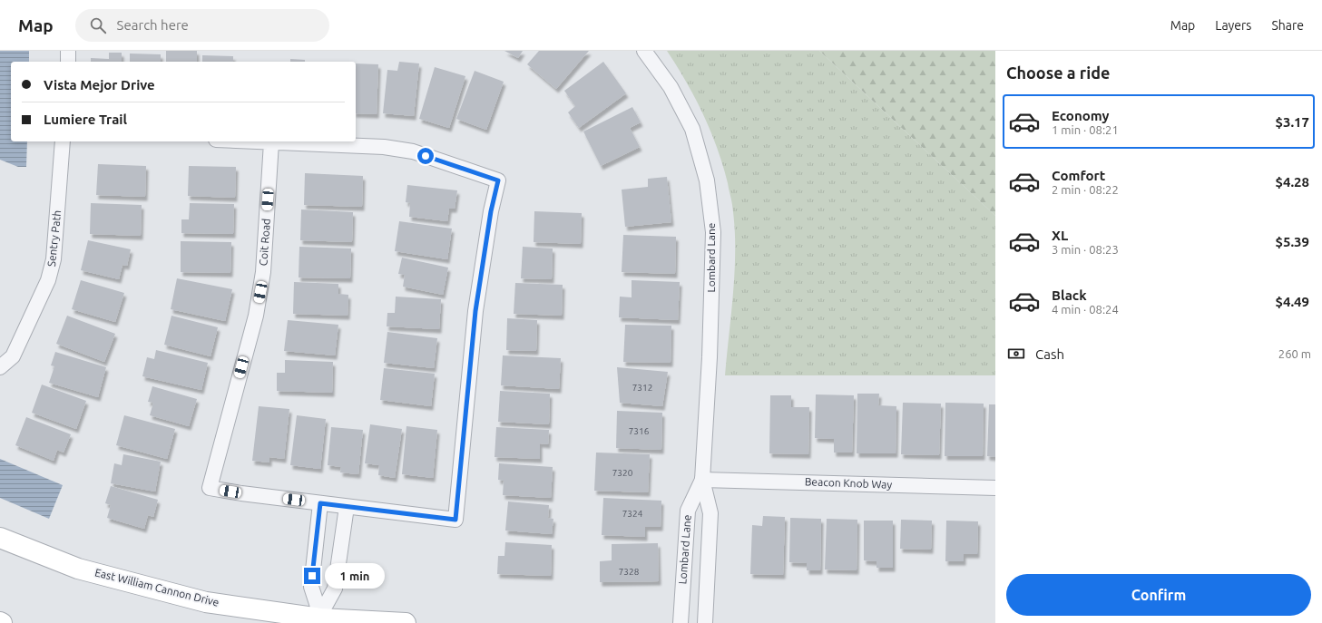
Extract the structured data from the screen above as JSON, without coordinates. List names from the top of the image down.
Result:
{
  "streets": {
    "street": [
      "Sentry Path",
      "Coit Road",
      "Lombard Lane",
      "Beacon Knob Way",
      "East William Cannon Drive"
    ]
  },
  "crossings": [
    ["Lombard Lane", "Beacon Knob Way"]
  ],
  "house_numbers": [
    "7312",
    "7316",
    "7320",
    "7324",
    "7328"
  ],
  "page": {
    "header": "Map",
    "search": "Search here",
    "nav": ["Map", "Layers", "Share"],
    "heading": "Choose a ride",
    "banner": ["Vista Mejor Drive", "Lumiere Trail"],
    "list": [
      {
        "name": "Economy",
        "note": "1 min · 08:21",
        "value": "$3.17"
      },
      {
        "name": "Comfort",
        "note": "2 min · 08:22",
        "value": "$4.28"
      },
      {
        "name": "XL",
        "note": "3 min · 08:23",
        "value": "$5.39"
      },
      {
        "name": "Black",
        "note": "4 min · 08:24",
        "value": "$4.49"
      }
    ],
    "pay": ["Cash", "260 m"],
    "bubble": "1 min",
    "buttons": "Confirm"
  }
}
